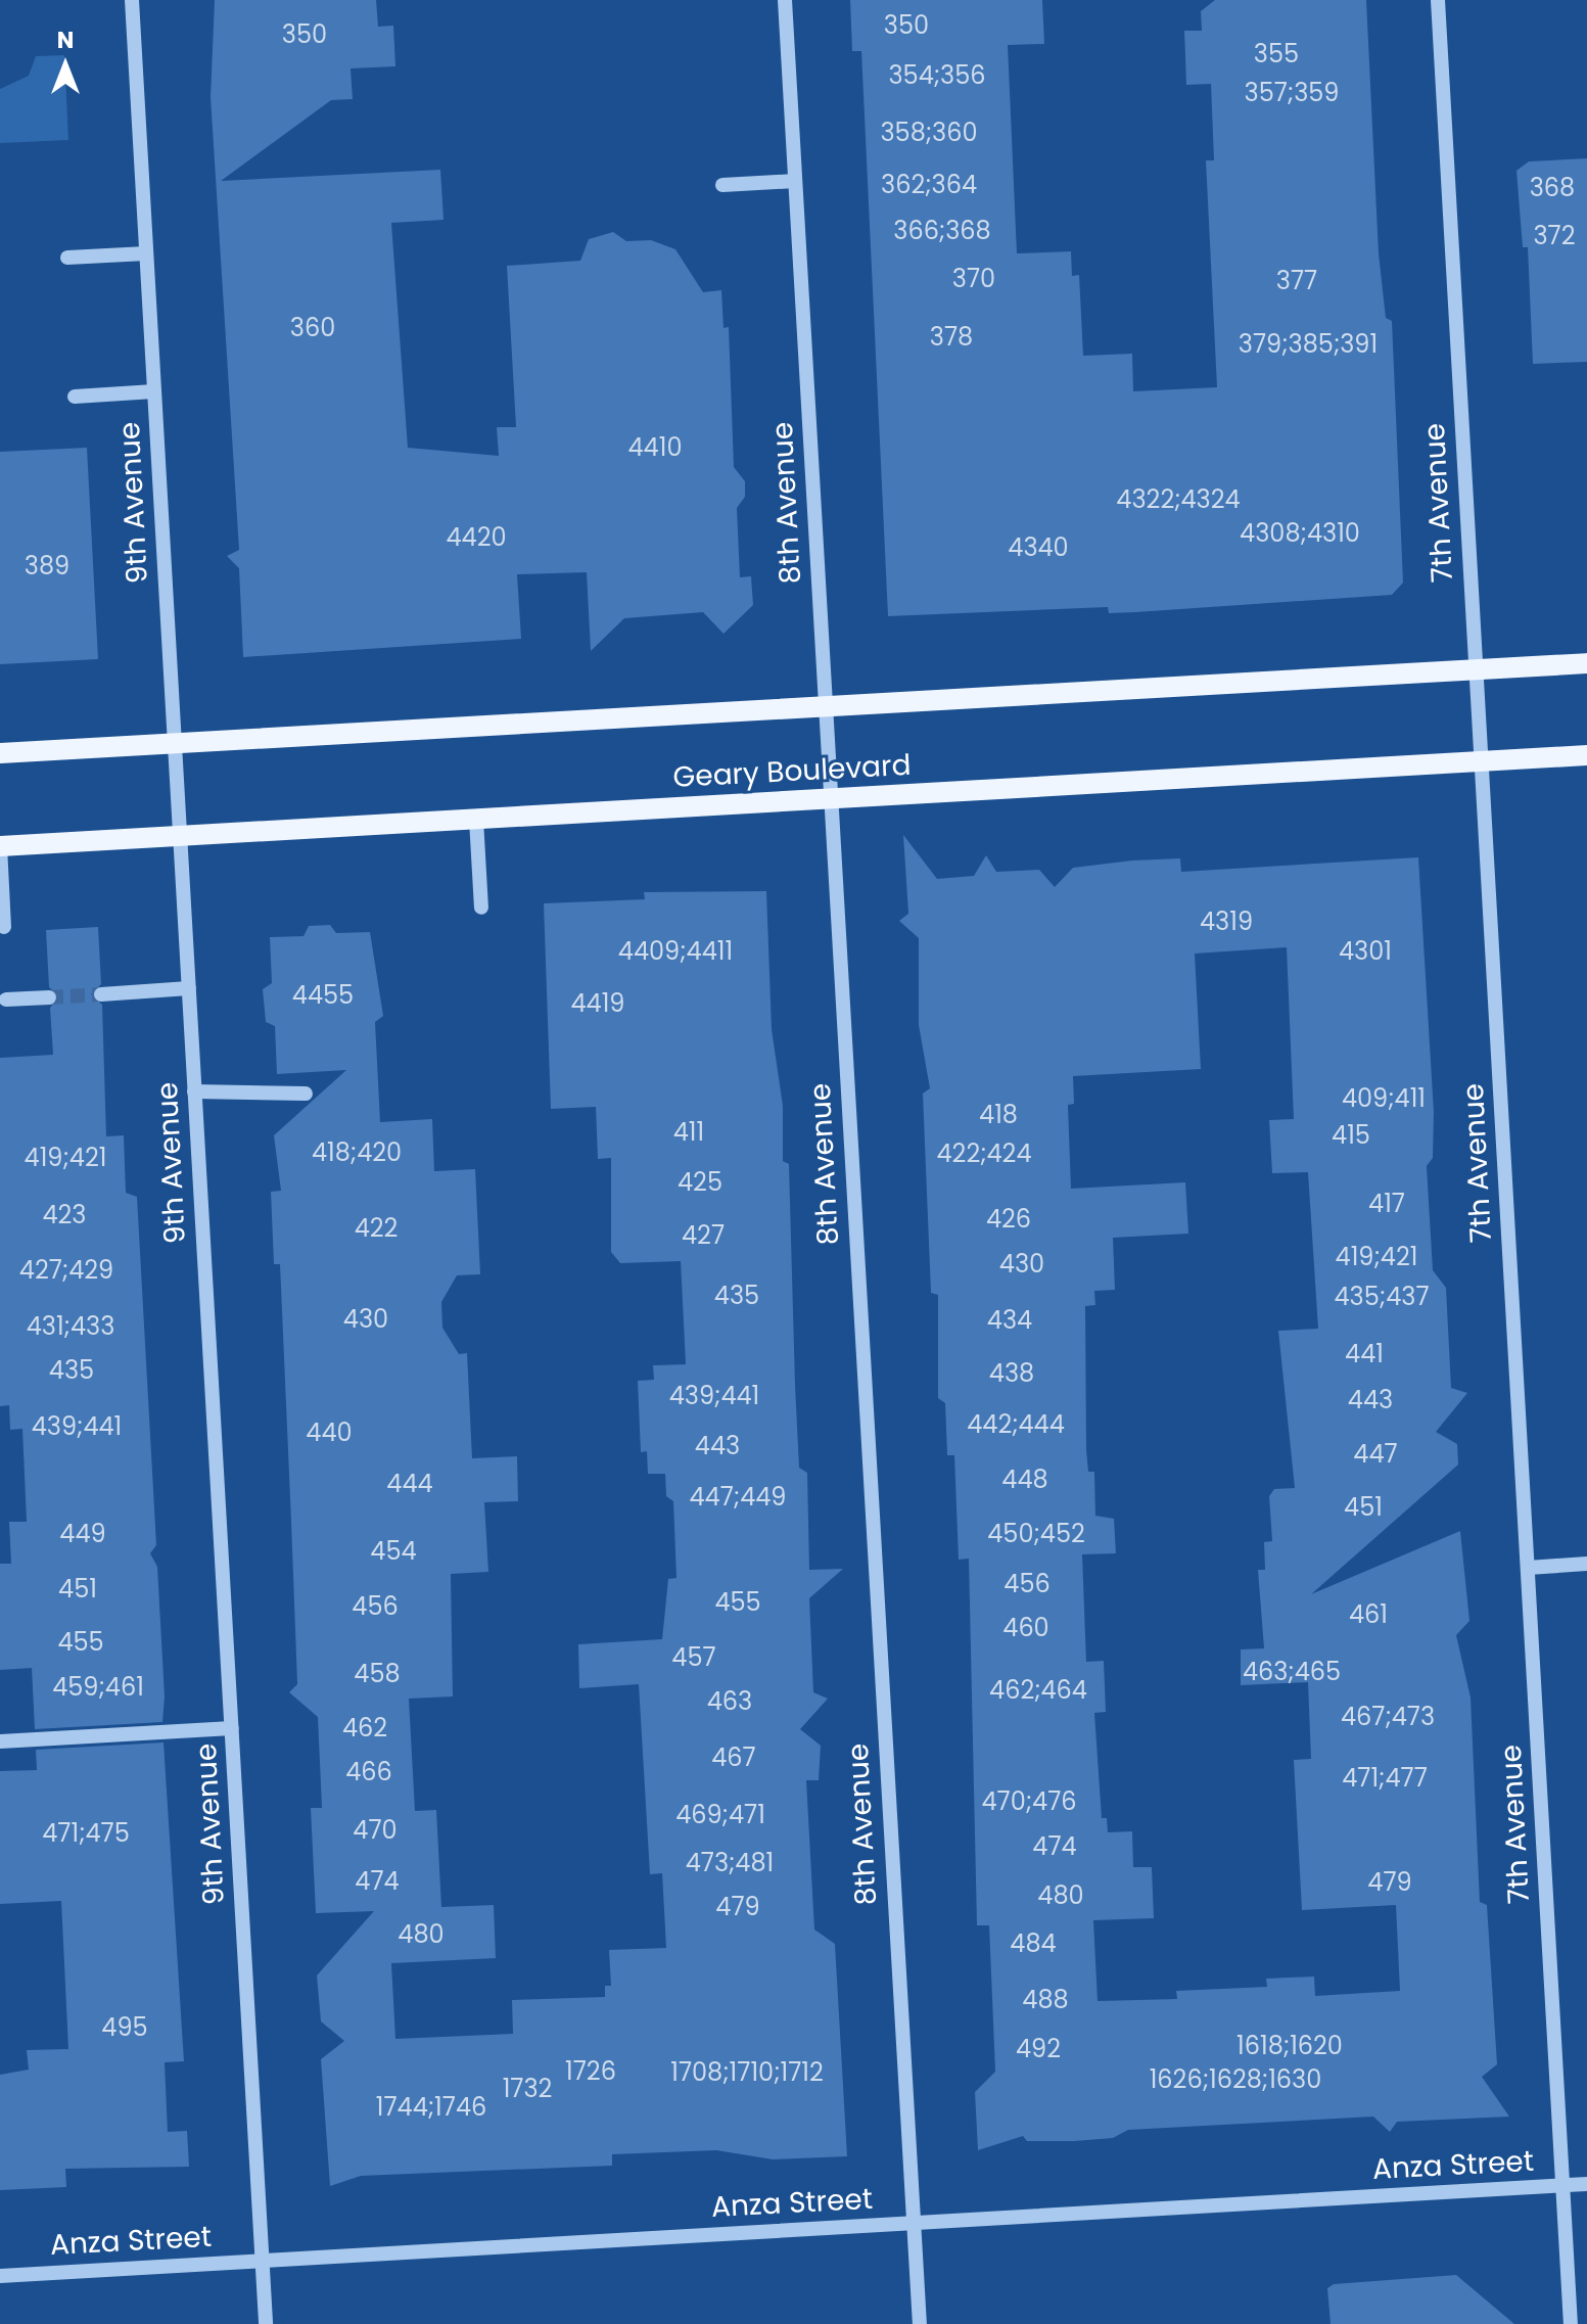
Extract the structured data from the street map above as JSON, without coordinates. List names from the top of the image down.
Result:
{
  "streets": {
    "main road": ["Geary Boulevard"],
    "street": [
      "9th Avenue",
      "8th Avenue",
      "7th Avenue",
      "Anza Street"
    ]
  },
  "crossings": [
    ["9th Avenue", "Geary Boulevard"],
    ["9th Avenue", "Anza Street"],
    ["8th Avenue", "Geary Boulevard"],
    ["8th Avenue", "Anza Street"],
    ["7th Avenue", "Geary Boulevard"],
    ["7th Avenue", "Anza Street"]
  ],
  "house_numbers": [
    "350",
    "350",
    "355",
    "354;356",
    "357;359",
    "358;360",
    "362;364",
    "368",
    "366;368",
    "372",
    "370",
    "377",
    "360",
    "378",
    "379;385;391",
    "4410",
    "4322;4324",
    "4308;4310",
    "4420",
    "4340",
    "389",
    "4319",
    "4409;4411",
    "4301",
    "4455",
    "4419",
    "409;411",
    "418",
    "411",
    "415",
    "418;420",
    "422;424",
    "419;421",
    "425",
    "417",
    "423",
    "426",
    "422",
    "427",
    "419;421",
    "430",
    "427;429",
    "435",
    "435;437",
    "430",
    "434",
    "431;433",
    "441",
    "435",
    "438",
    "439;441",
    "443",
    "442;444",
    "439;441",
    "440",
    "443",
    "447",
    "448",
    "444",
    "447;449",
    "451",
    "449",
    "450;452",
    "454",
    "456",
    "451",
    "455",
    "456",
    "461",
    "460",
    "455",
    "457",
    "463;465",
    "458",
    "459;461",
    "462;464",
    "463",
    "467;473",
    "462",
    "467",
    "466",
    "471;477",
    "470;476",
    "469;471",
    "470",
    "471;475",
    "474",
    "473;481",
    "474",
    "479",
    "480",
    "479",
    "480",
    "484",
    "488",
    "495",
    "1618;1620",
    "492",
    "1726",
    "1708;1710;1712",
    "1626;1628;1630",
    "1732",
    "1744;1746"
  ],
  "north": "top"
}
